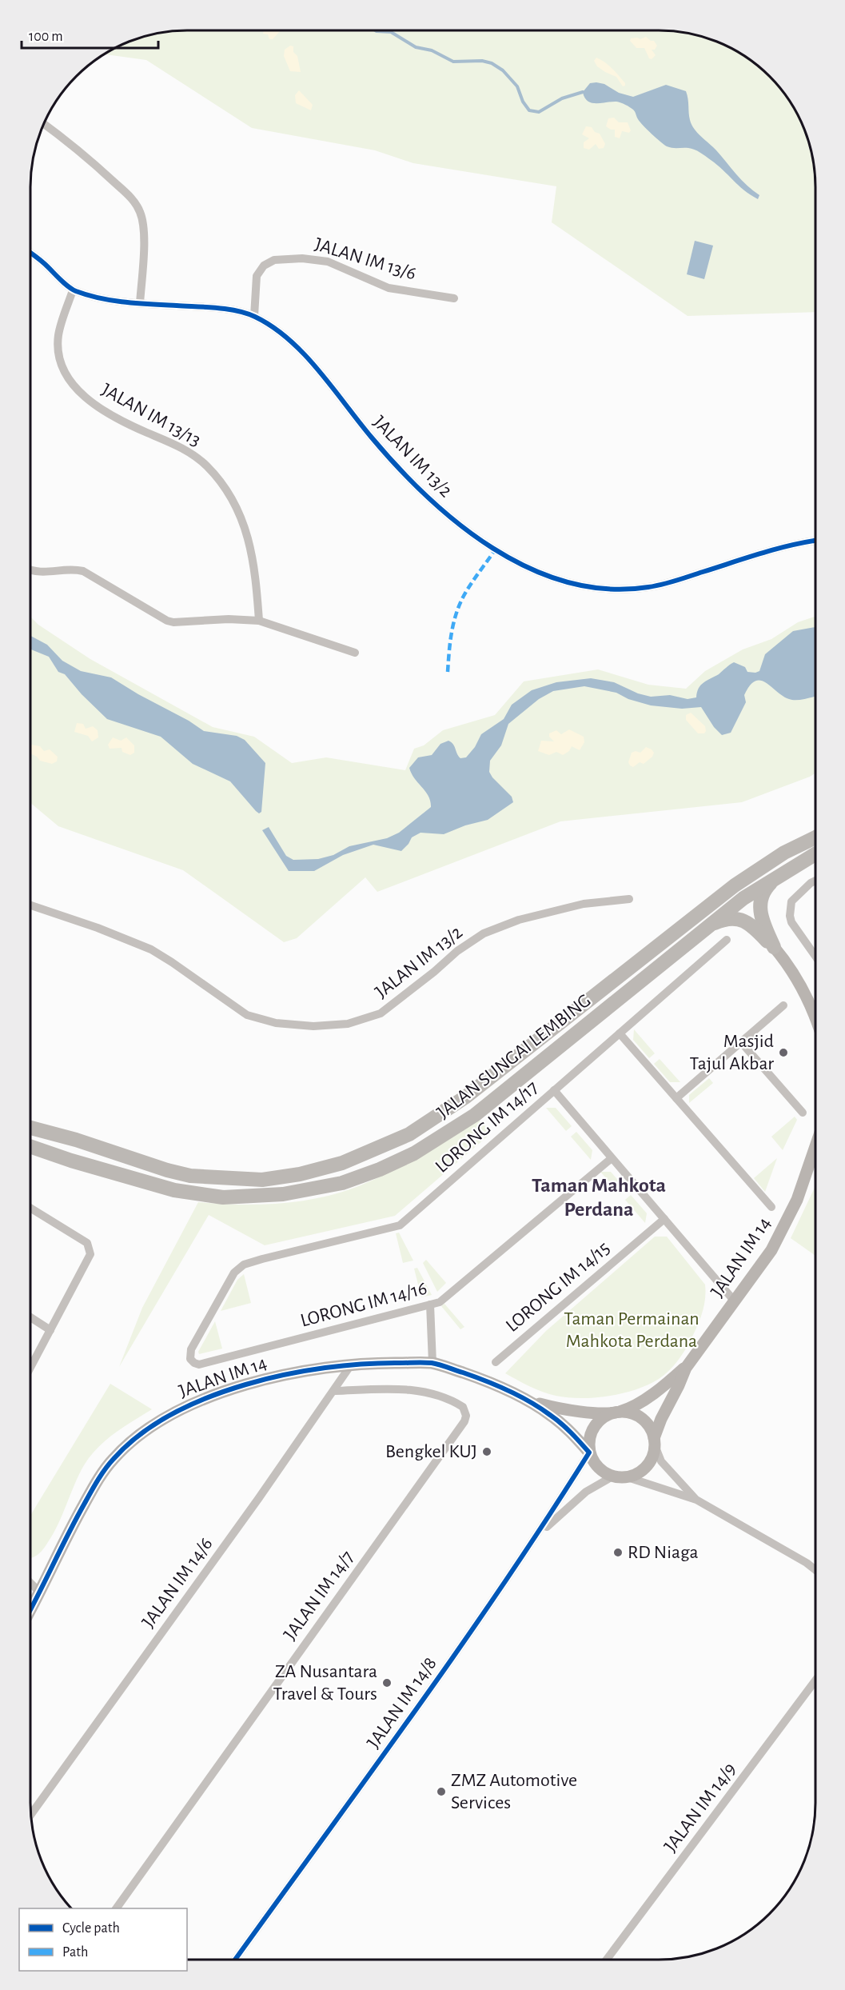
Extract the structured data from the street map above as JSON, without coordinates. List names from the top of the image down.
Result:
{
  "streets": {
    "main road": ["JALAN SUNGAI LEMBING"],
    "street": [
      "JALAN IM 13/6",
      "JALAN IM 13/13",
      "JALAN IM 13/2",
      "LORONG IM 14/17",
      "JALAN IM 14",
      "LORONG IM 14/15",
      "LORONG IM 14/16",
      "JALAN IM 14/6",
      "JALAN IM 14/7",
      "JALAN IM 14/8",
      "JALAN IM 14/9"
    ]
  },
  "crossings": [
    ["JALAN IM 13/6", "JALAN IM 13/2"],
    ["JALAN IM 13/13", "JALAN IM 13/2"],
    ["LORONG IM 14/17", "LORONG IM 14/16"],
    ["JALAN IM 14", "JALAN IM 14/6"],
    ["JALAN IM 14/6", "JALAN IM 14/7"]
  ],
  "districts": ["Taman Mahkota Perdana"],
  "parks": ["Taman Permainan Mahkota Perdana"],
  "places": [
    "Masjid Tajul Akbar",
    "Bengkel KUJ",
    "RD Niaga",
    "ZA Nusantara Travel & Tours",
    "ZMZ Automotive Services"
  ],
  "legend": ["Cycle path", "Path"],
  "scale_bar": "100 m"
}
